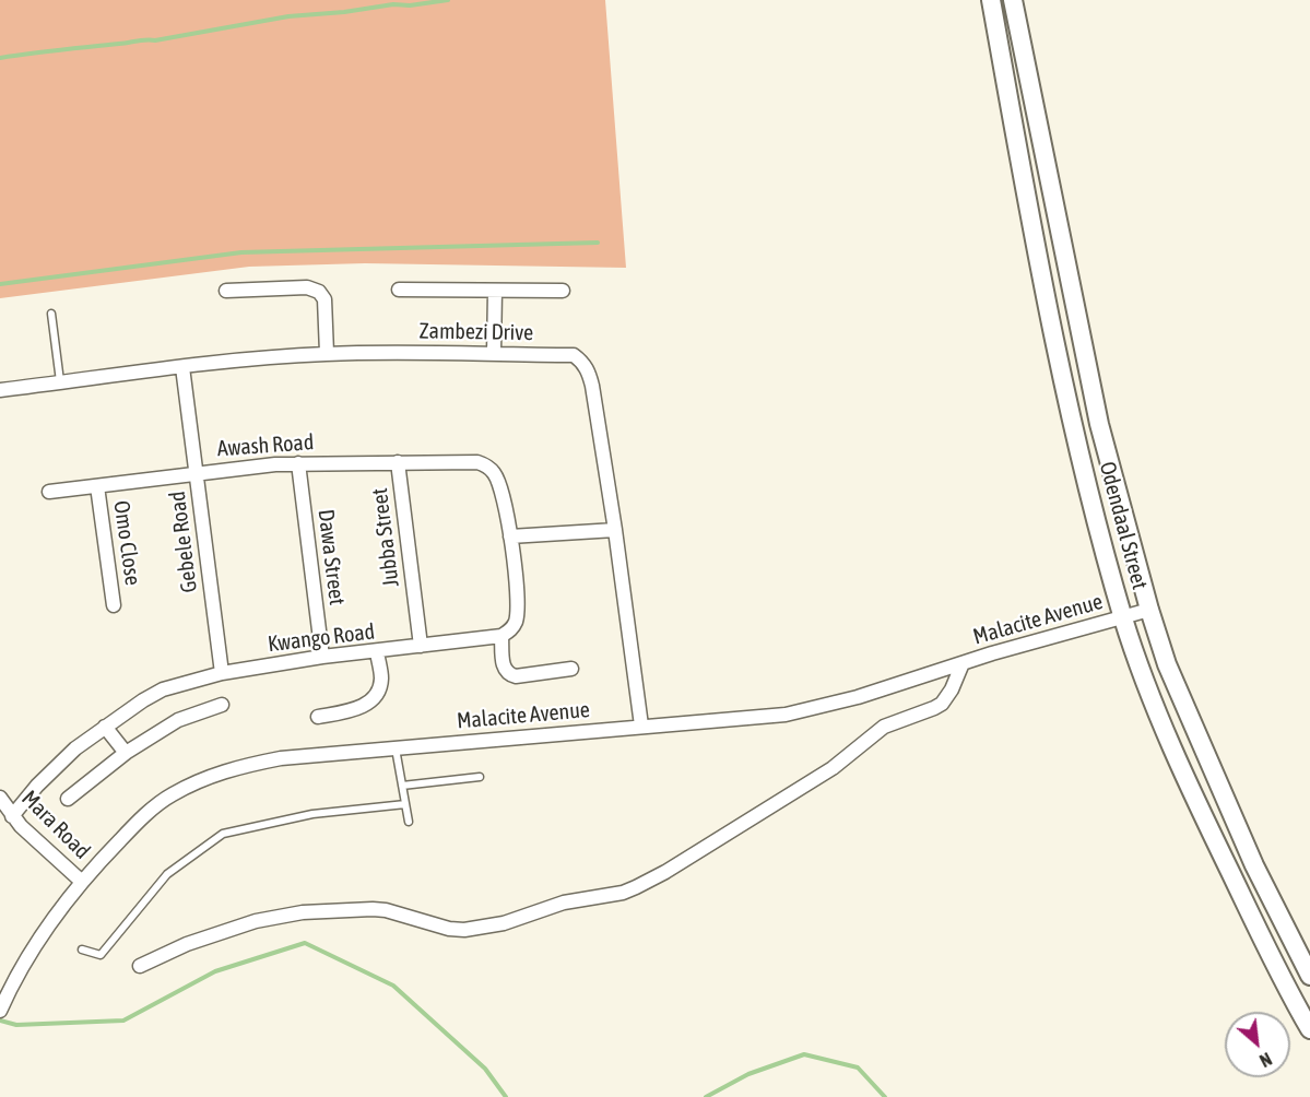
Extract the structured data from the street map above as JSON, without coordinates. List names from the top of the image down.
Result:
{
  "streets": {
    "street": [
      "Zambezi Drive",
      "Awash Road",
      "Odendaal Street",
      "Jubba Street",
      "Gebele Road",
      "Omo Close",
      "Dawa Street",
      "Malacite Avenue",
      "Kwango Road",
      "Mara Road"
    ]
  },
  "crossings": [
    ["Zambezi Drive", "Gebele Road"],
    ["Zambezi Drive", "Malacite Avenue"],
    ["Awash Road", "Jubba Street"],
    ["Awash Road", "Gebele Road"],
    ["Awash Road", "Omo Close"],
    ["Awash Road", "Dawa Street"],
    ["Odendaal Street", "Malacite Avenue"],
    ["Jubba Street", "Kwango Road"],
    ["Gebele Road", "Kwango Road"],
    ["Dawa Street", "Kwango Road"],
    ["Malacite Avenue", "Mara Road"],
    ["Kwango Road", "Mara Road"]
  ],
  "north": "bottom right"
}
